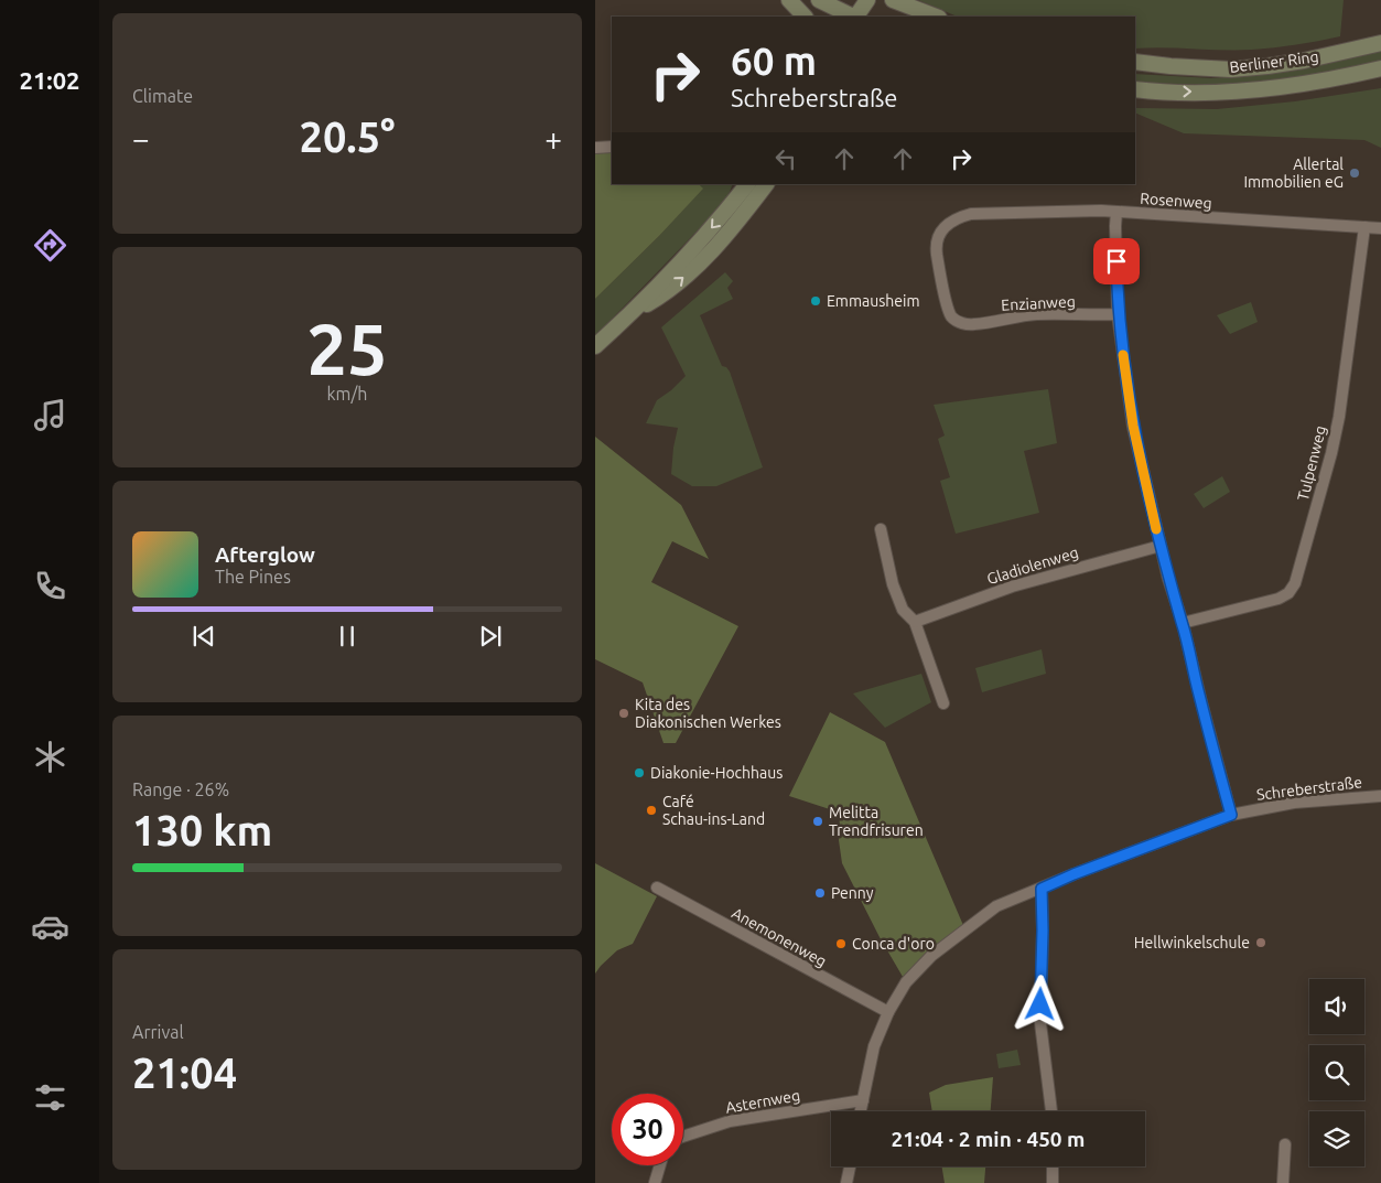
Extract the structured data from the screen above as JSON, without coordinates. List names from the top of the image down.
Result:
{
  "streets": {
    "main road": ["Berliner Ring"],
    "street": [
      "Rosenweg",
      "Enzianweg",
      "Tulpenweg",
      "Gladiolenweg",
      "Schreberstraße",
      "Anemonenweg",
      "Asternweg"
    ]
  },
  "crossings": [
    ["Rosenweg", "Enzianweg"],
    ["Rosenweg", "Tulpenweg"],
    ["Schreberstraße", "Anemonenweg"],
    ["Schreberstraße", "Asternweg"]
  ],
  "places": [
    "Allertal Immobilien eG",
    "Emmausheim",
    "Kita des Diakonischen Werkes",
    "Diakonie-Hochhaus",
    "Café Schau-ins-Land",
    "Melitta Trendfrisuren",
    "Penny",
    "Hellwinkelschule",
    "Conca d'oro"
  ],
  "page": {
    "tabs": "21:02",
    "tile": [
      "Climate",
      ["25", "km/h"],
      ["Range · 26%", "130 km"],
      ["Arrival", "21:04"]
    ],
    "turn": ["60 m", "Schreberstraße"],
    "heat": ["−", "20.5°", "+"],
    "song": ["Afterglow", "The Pines"],
    "limit": "30",
    "trip": "21:04 · 2 min · 450 m"
  }
}
